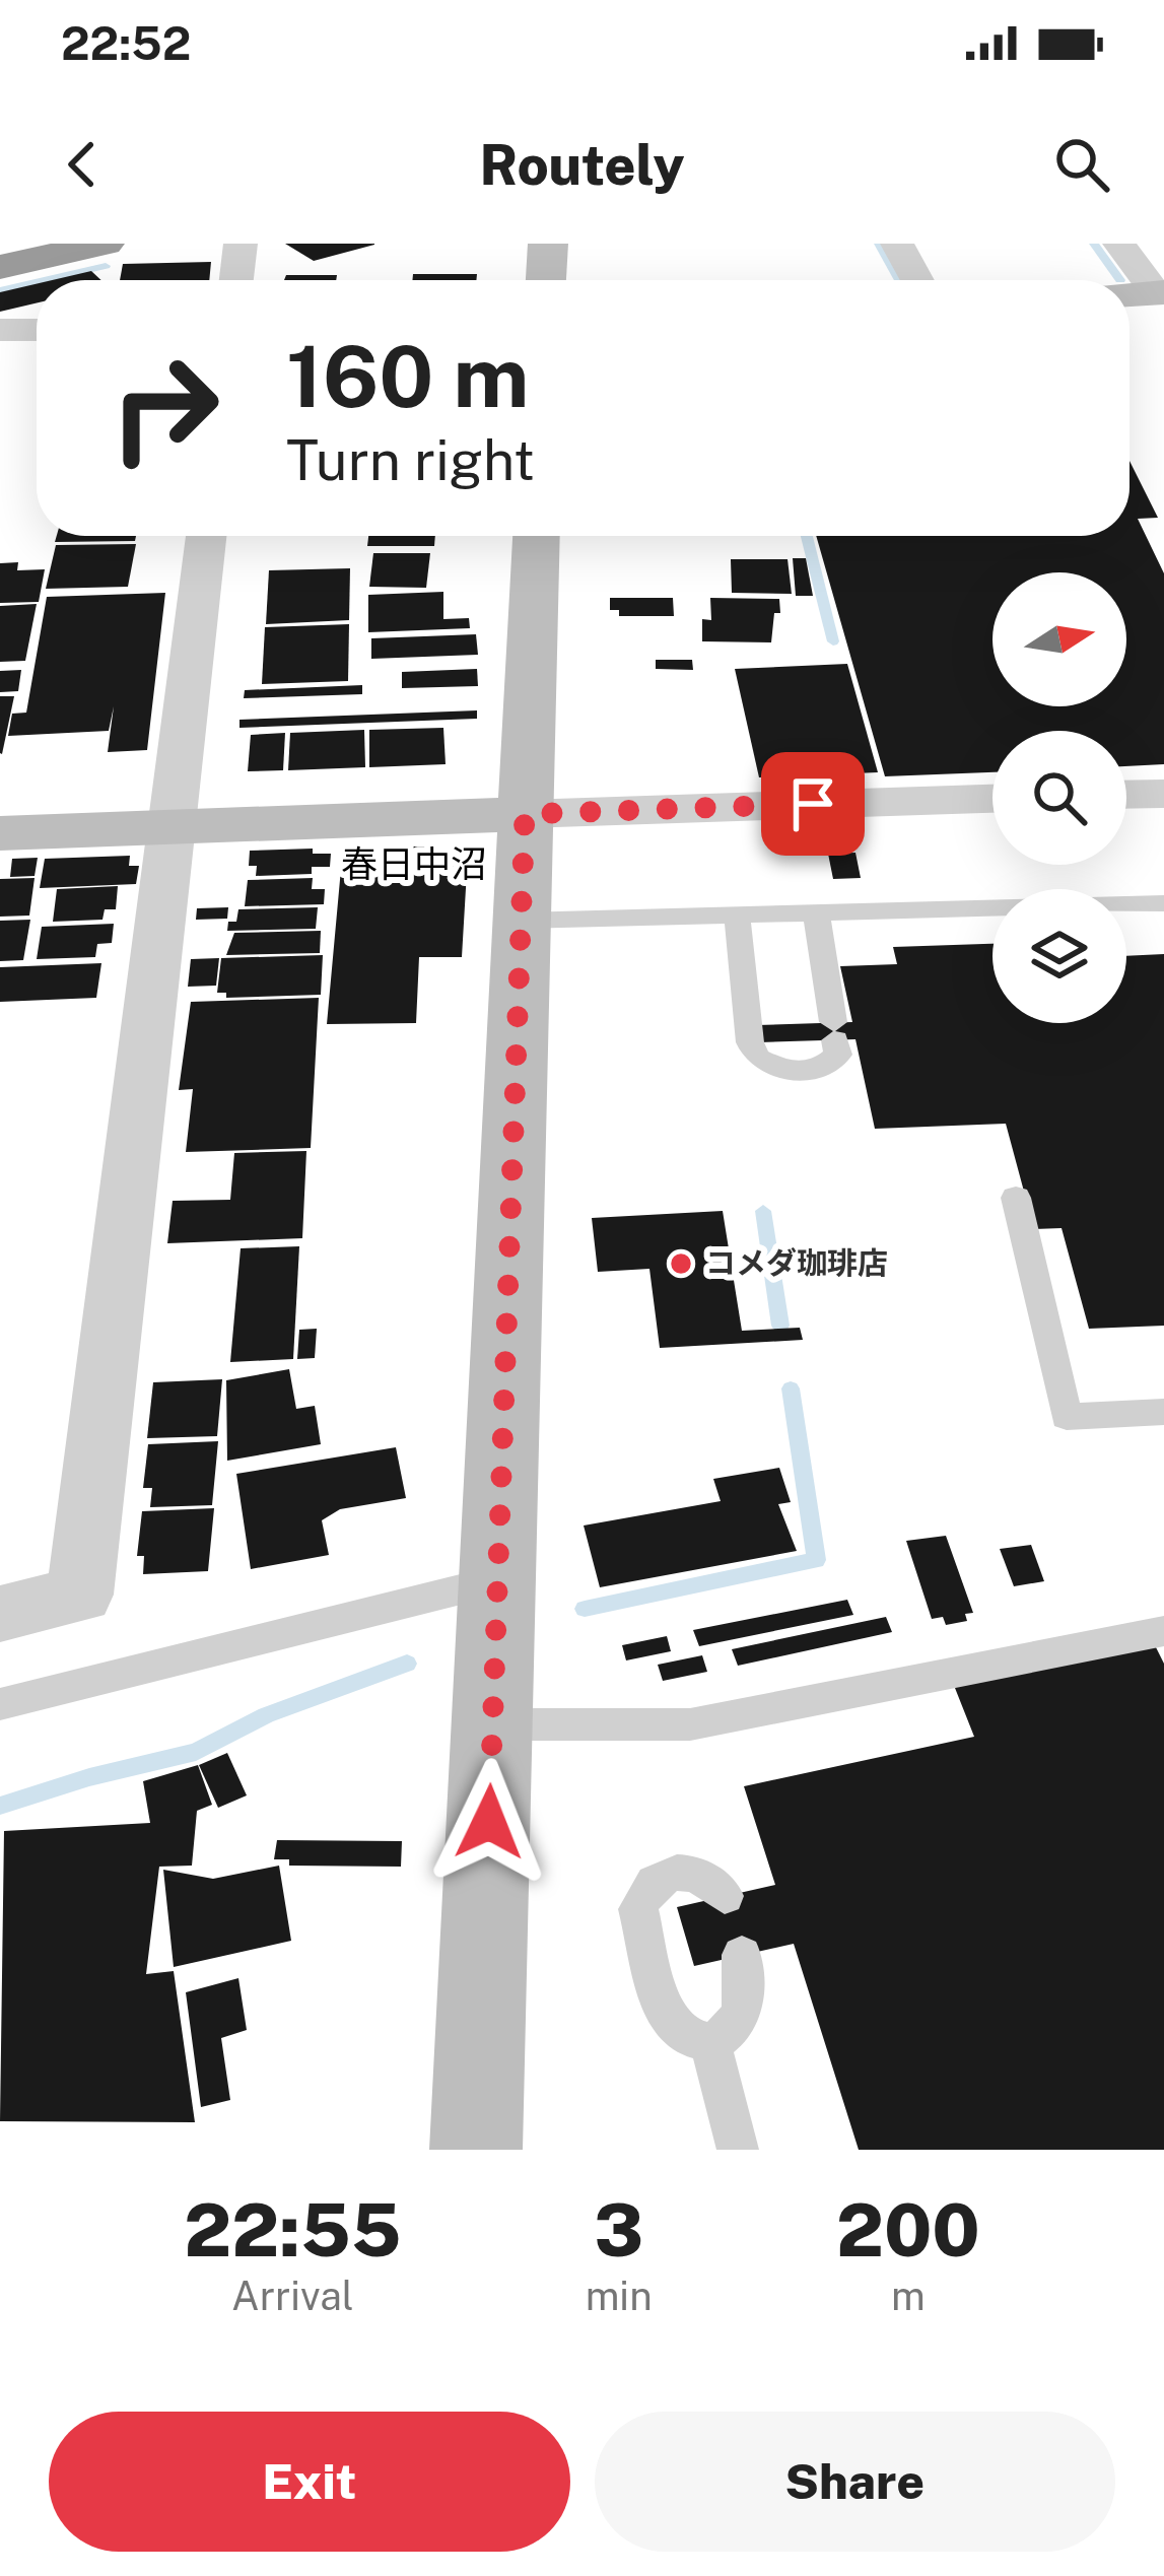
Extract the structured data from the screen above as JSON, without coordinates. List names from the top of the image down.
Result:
{
  "districts": ["春日中沼"],
  "places": ["コメダ珈琲店"],
  "north": "right",
  "page": {
    "status": "22:52",
    "header": "Routely",
    "turn": ["160 m", "Turn right"],
    "eta": [
      "22:55",
      "Arrival",
      "3",
      "min",
      "200",
      "m"
    ],
    "buttons": ["Exit", "Share"]
  }
}
